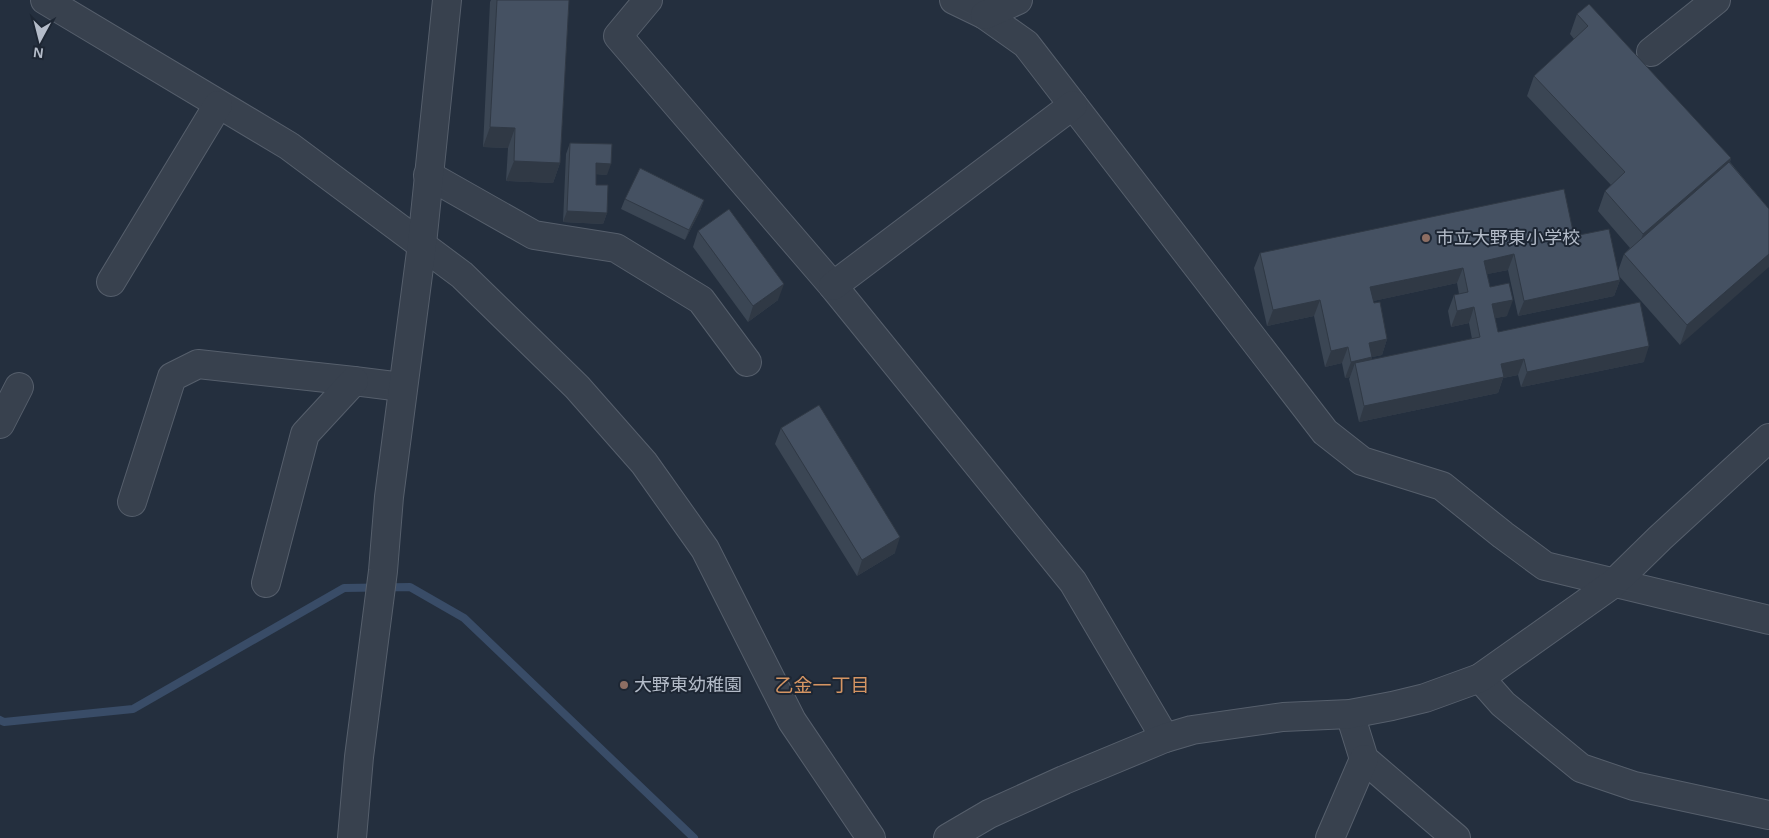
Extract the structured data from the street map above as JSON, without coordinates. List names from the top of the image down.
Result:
{
  "districts": ["乙金一丁目"],
  "places": ["市立大野東小学校", "大野東幼稚園"],
  "north": "bottom"
}
